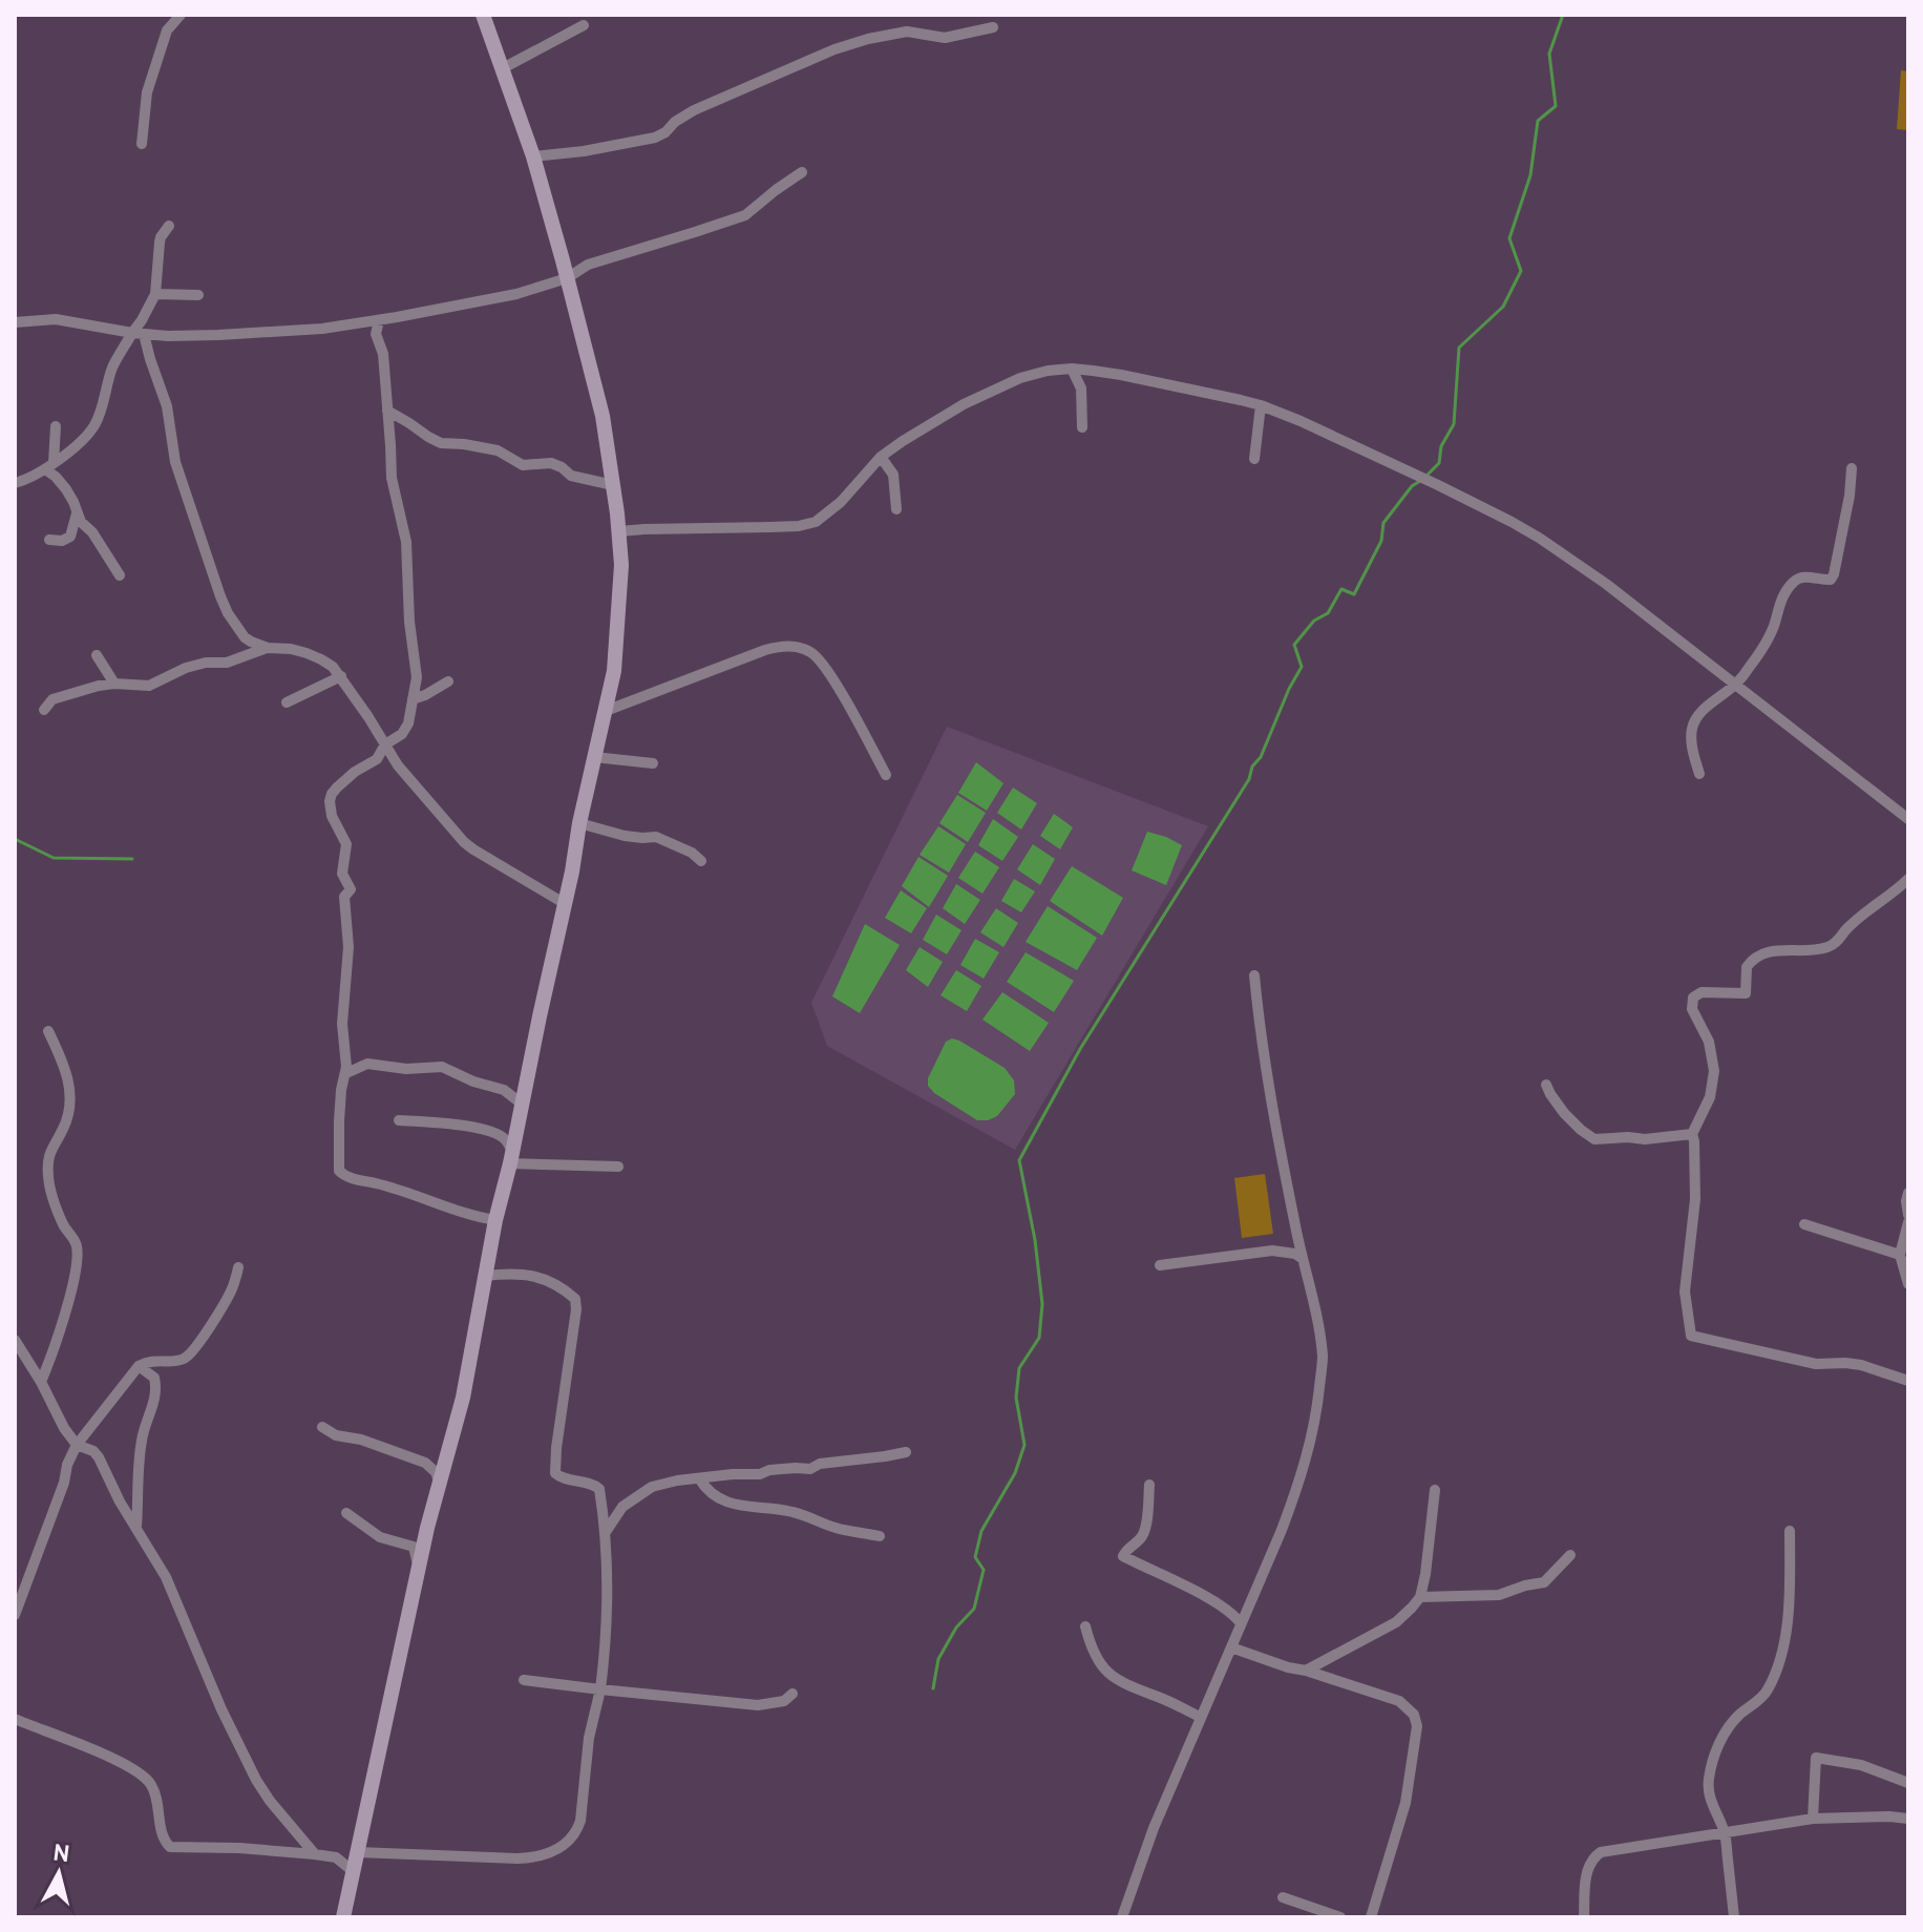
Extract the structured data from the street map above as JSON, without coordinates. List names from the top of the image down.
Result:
{
  "north": "top"
}
